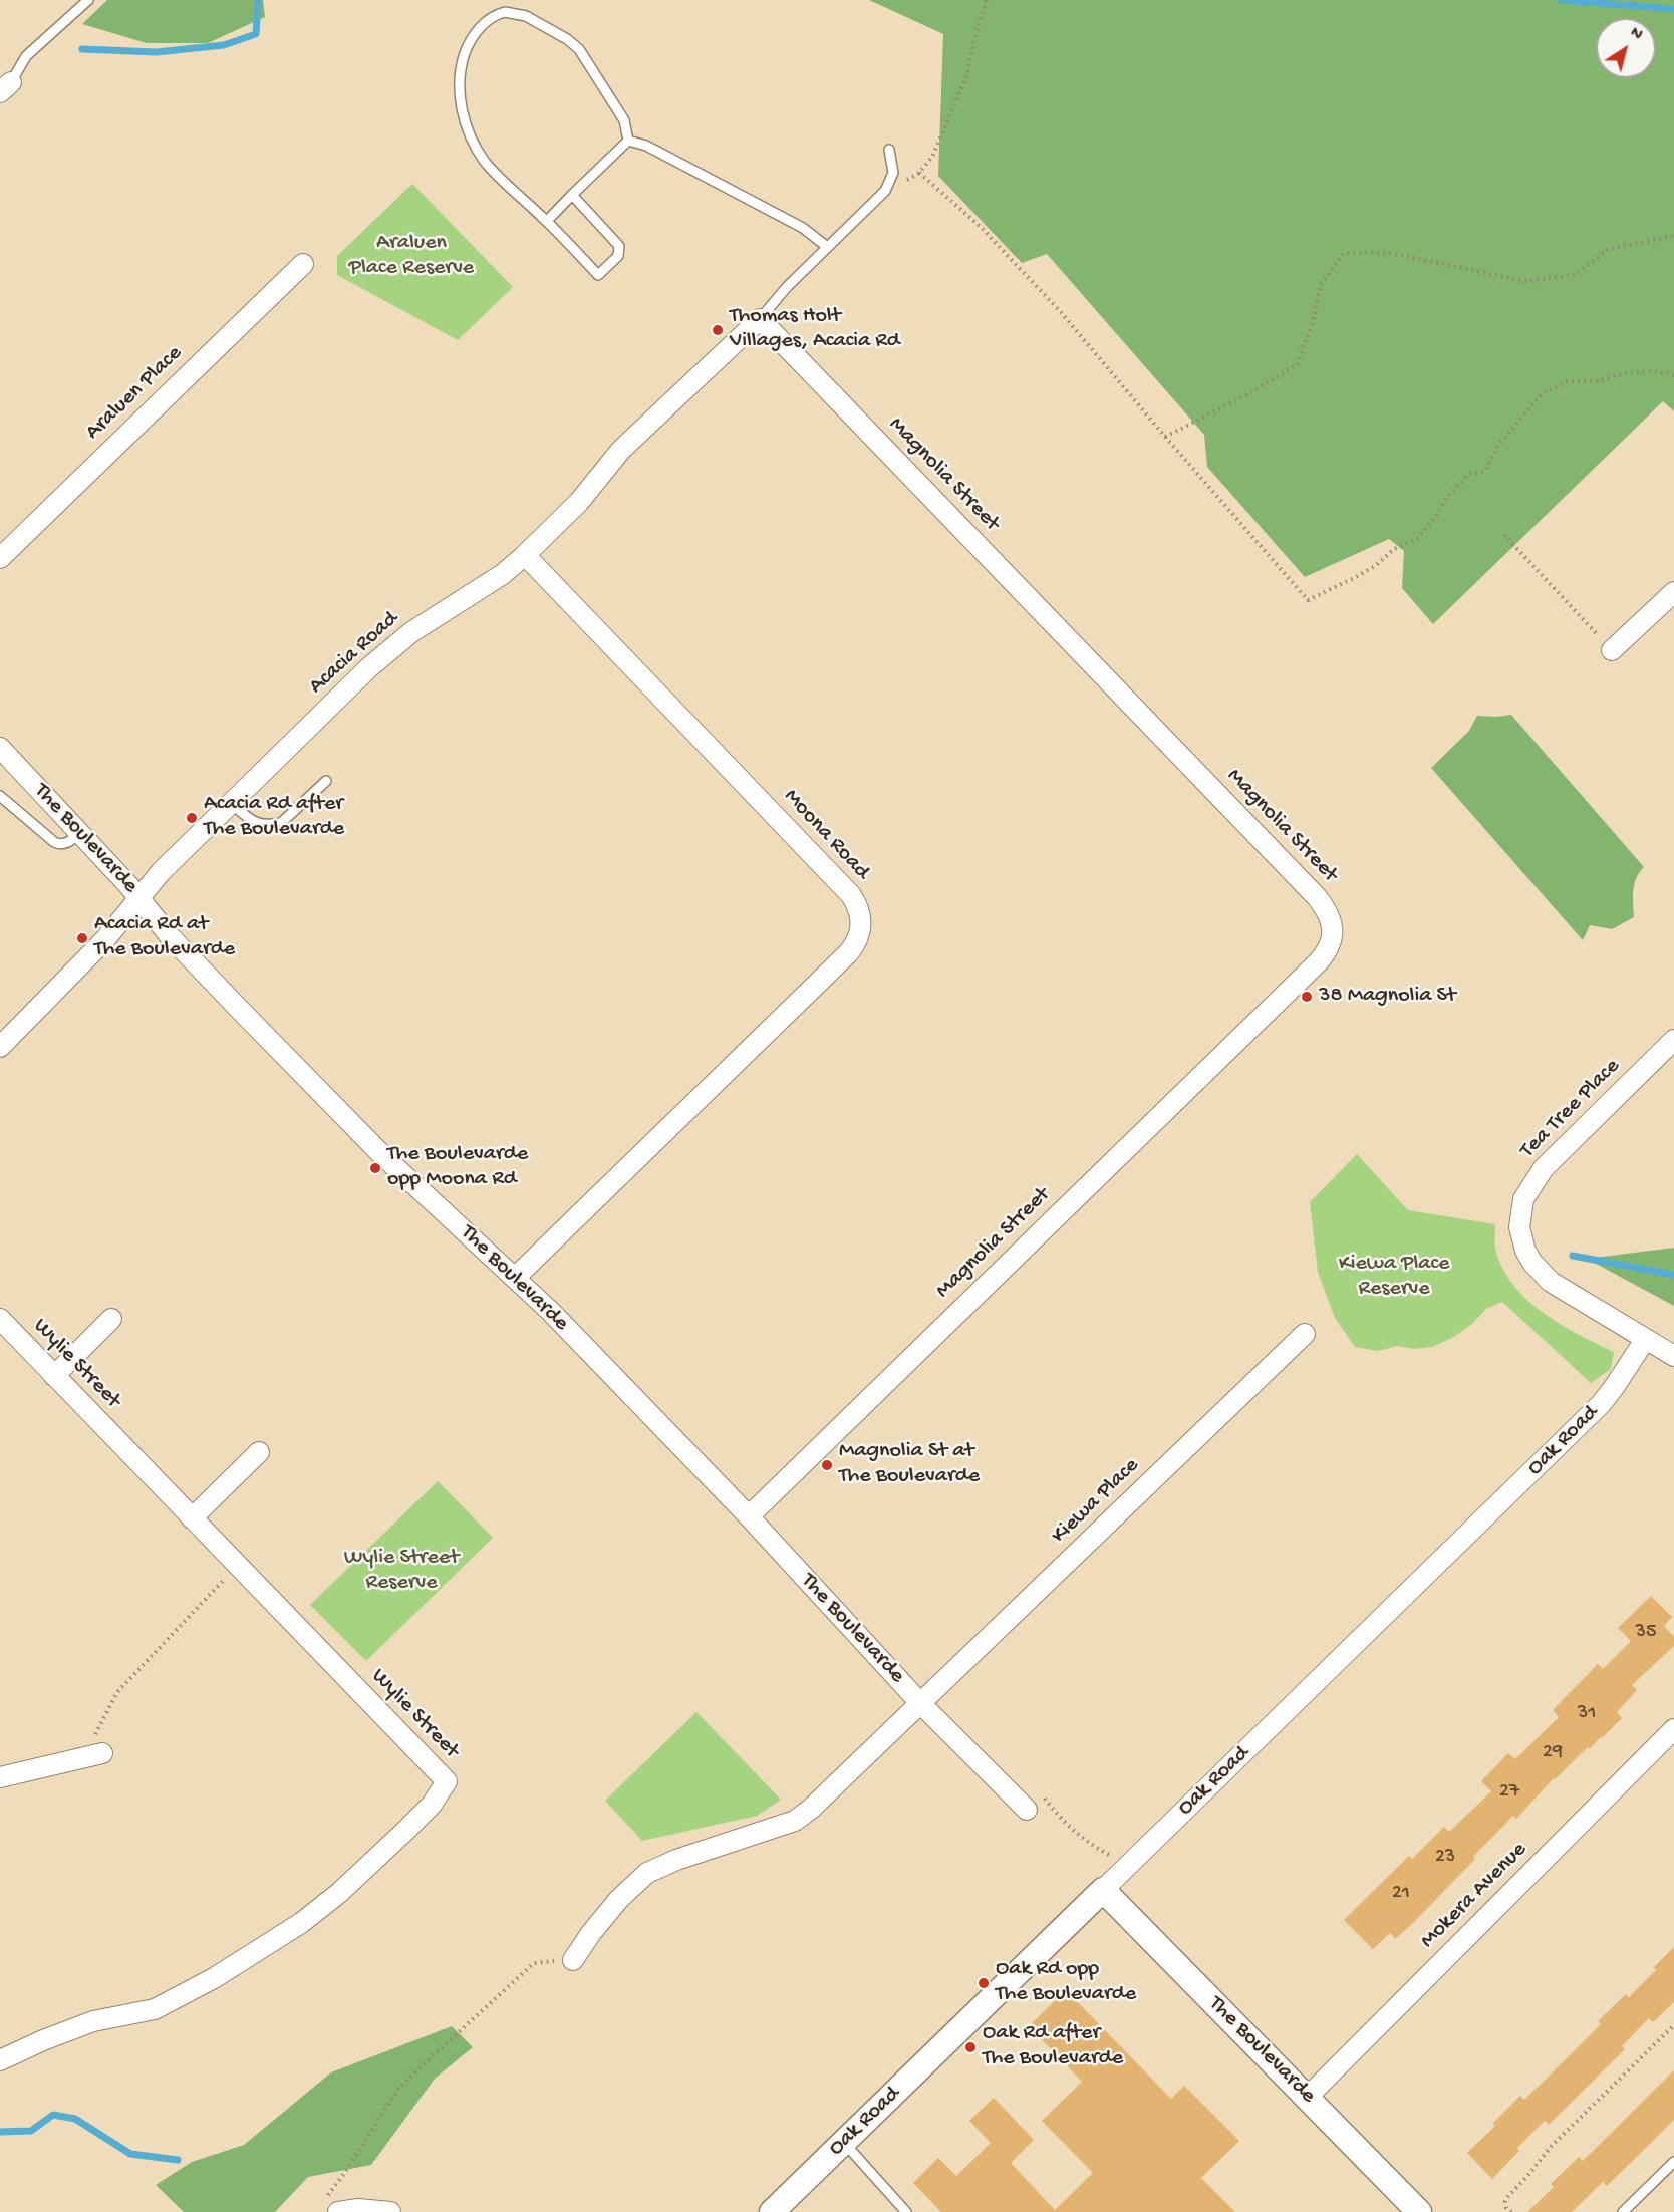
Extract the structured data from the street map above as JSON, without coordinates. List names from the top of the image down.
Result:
{
  "streets": {
    "street": [
      "Araluen Place",
      "Magnolia Street",
      "Acacia Road",
      "Moona Road",
      "The Boulevarde",
      "Tea Tree Place",
      "Wylie Street",
      "Oak Road",
      "Kiewa Place",
      "Mokera Avenue"
    ]
  },
  "crossings": [
    ["Magnolia Street", "Acacia Road"],
    ["Magnolia Street", "The Boulevarde"],
    ["Acacia Road", "Moona Road"],
    ["Acacia Road", "The Boulevarde"],
    ["Moona Road", "The Boulevarde"],
    ["The Boulevarde", "Oak Road"],
    ["The Boulevarde", "Kiewa Place"],
    ["The Boulevarde", "Mokera Avenue"],
    ["Tea Tree Place", "Oak Road"]
  ],
  "parks": ["Araluen Place Reserve", "Kiewa Place Reserve", "Wylie Street Reserve"],
  "places": [
    "Thomas Holt Villages, Acacia Rd",
    "Acacia Rd after The Boulevarde",
    "Acacia Rd at The Boulevarde",
    "38 Magnolia St",
    "The Boulevarde opp Moona Rd",
    "Magnolia St at The Boulevarde",
    "Oak Rd opp The Boulevarde",
    "Oak Rd after The Boulevarde"
  ],
  "house_numbers": [
    "35",
    "31",
    "29",
    "27",
    "23",
    "21"
  ],
  "north": "top right"
}
